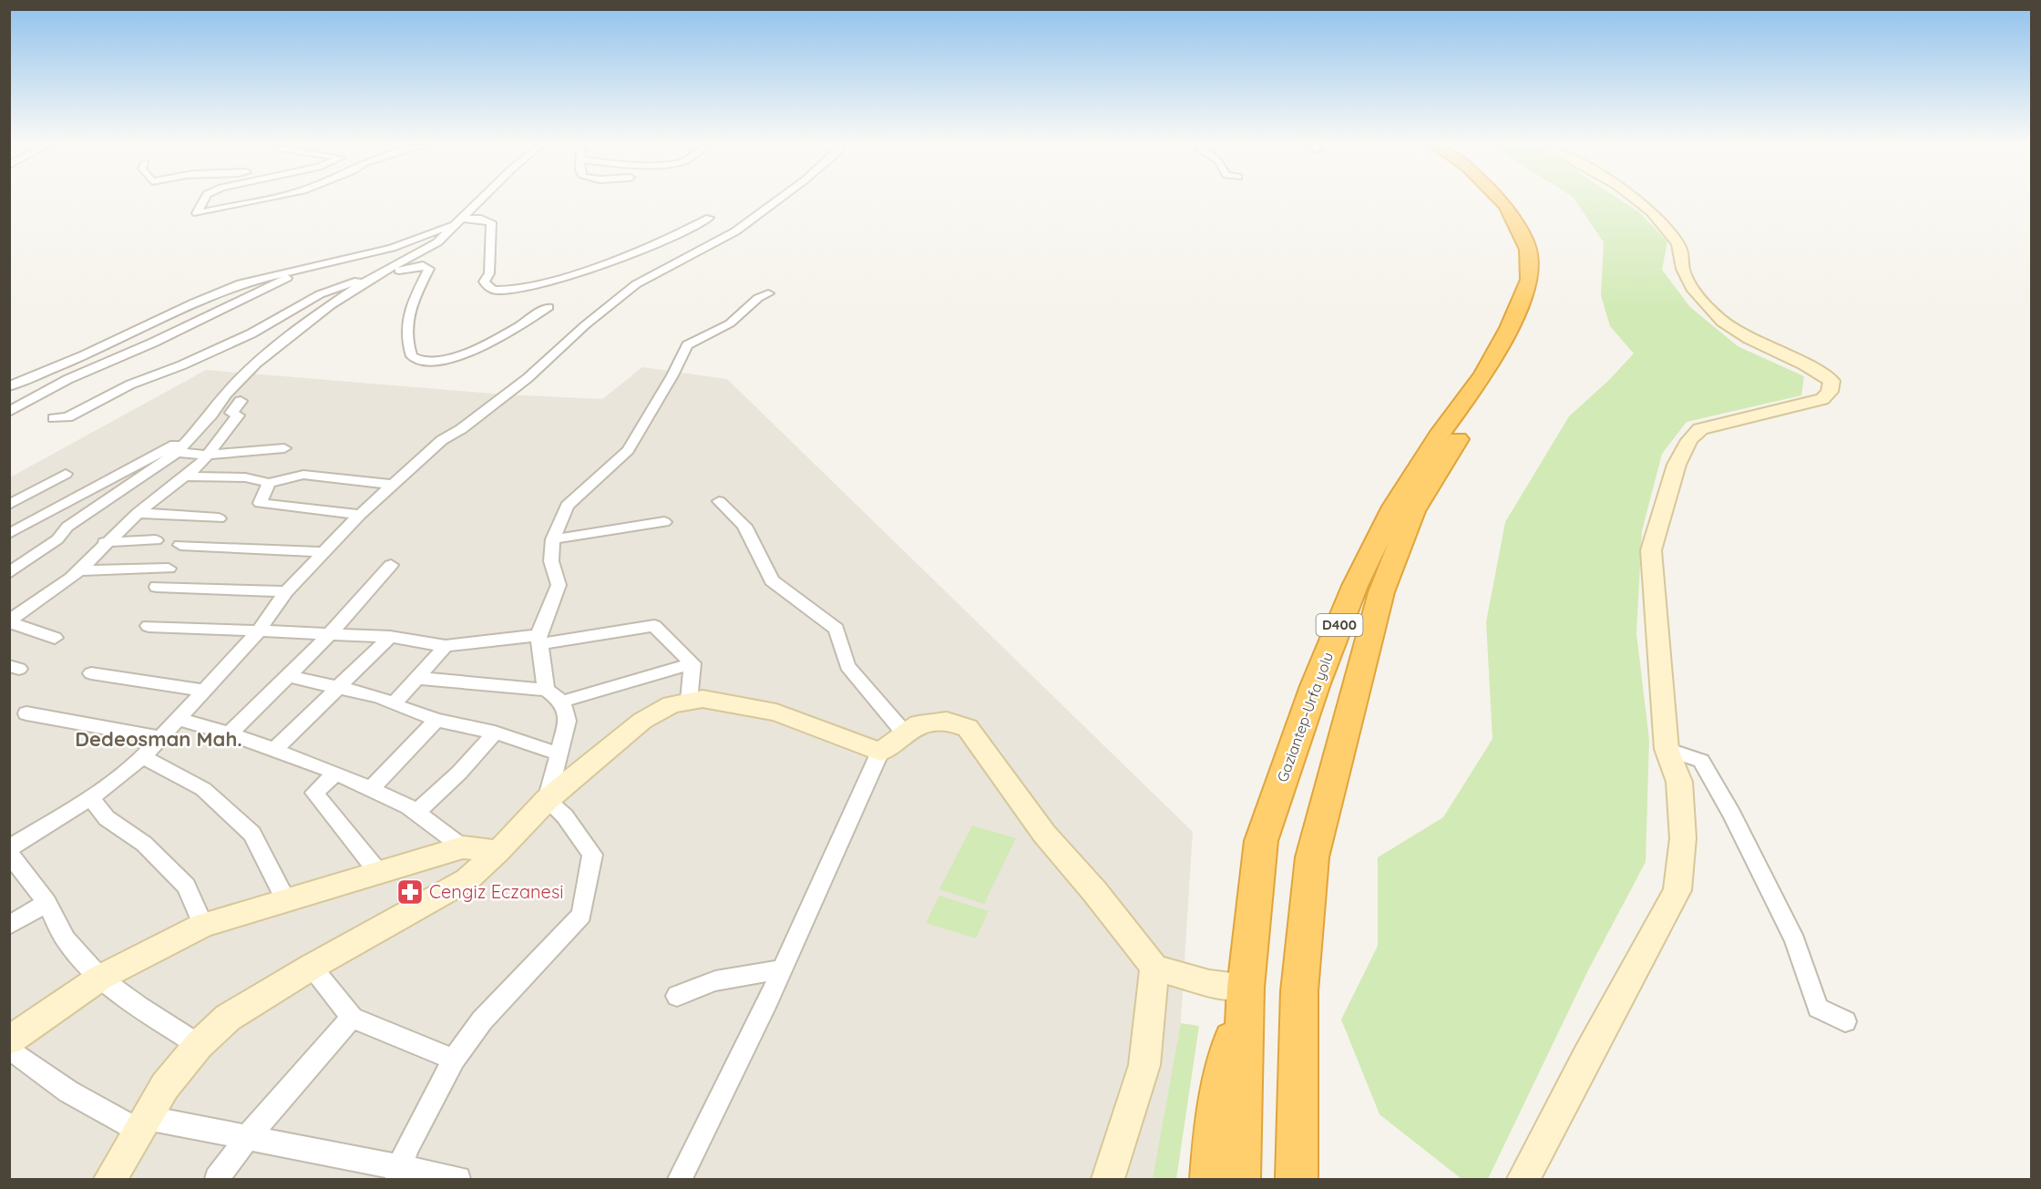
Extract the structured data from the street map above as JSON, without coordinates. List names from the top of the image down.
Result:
{
  "streets": {
    "highway": ["D400", "Gaziantep-Urfa yolu"]
  },
  "districts": ["Dedeosman Mah."],
  "places": {
    "pharmacy": ["Cengiz Eczanesi"]
  }
}
